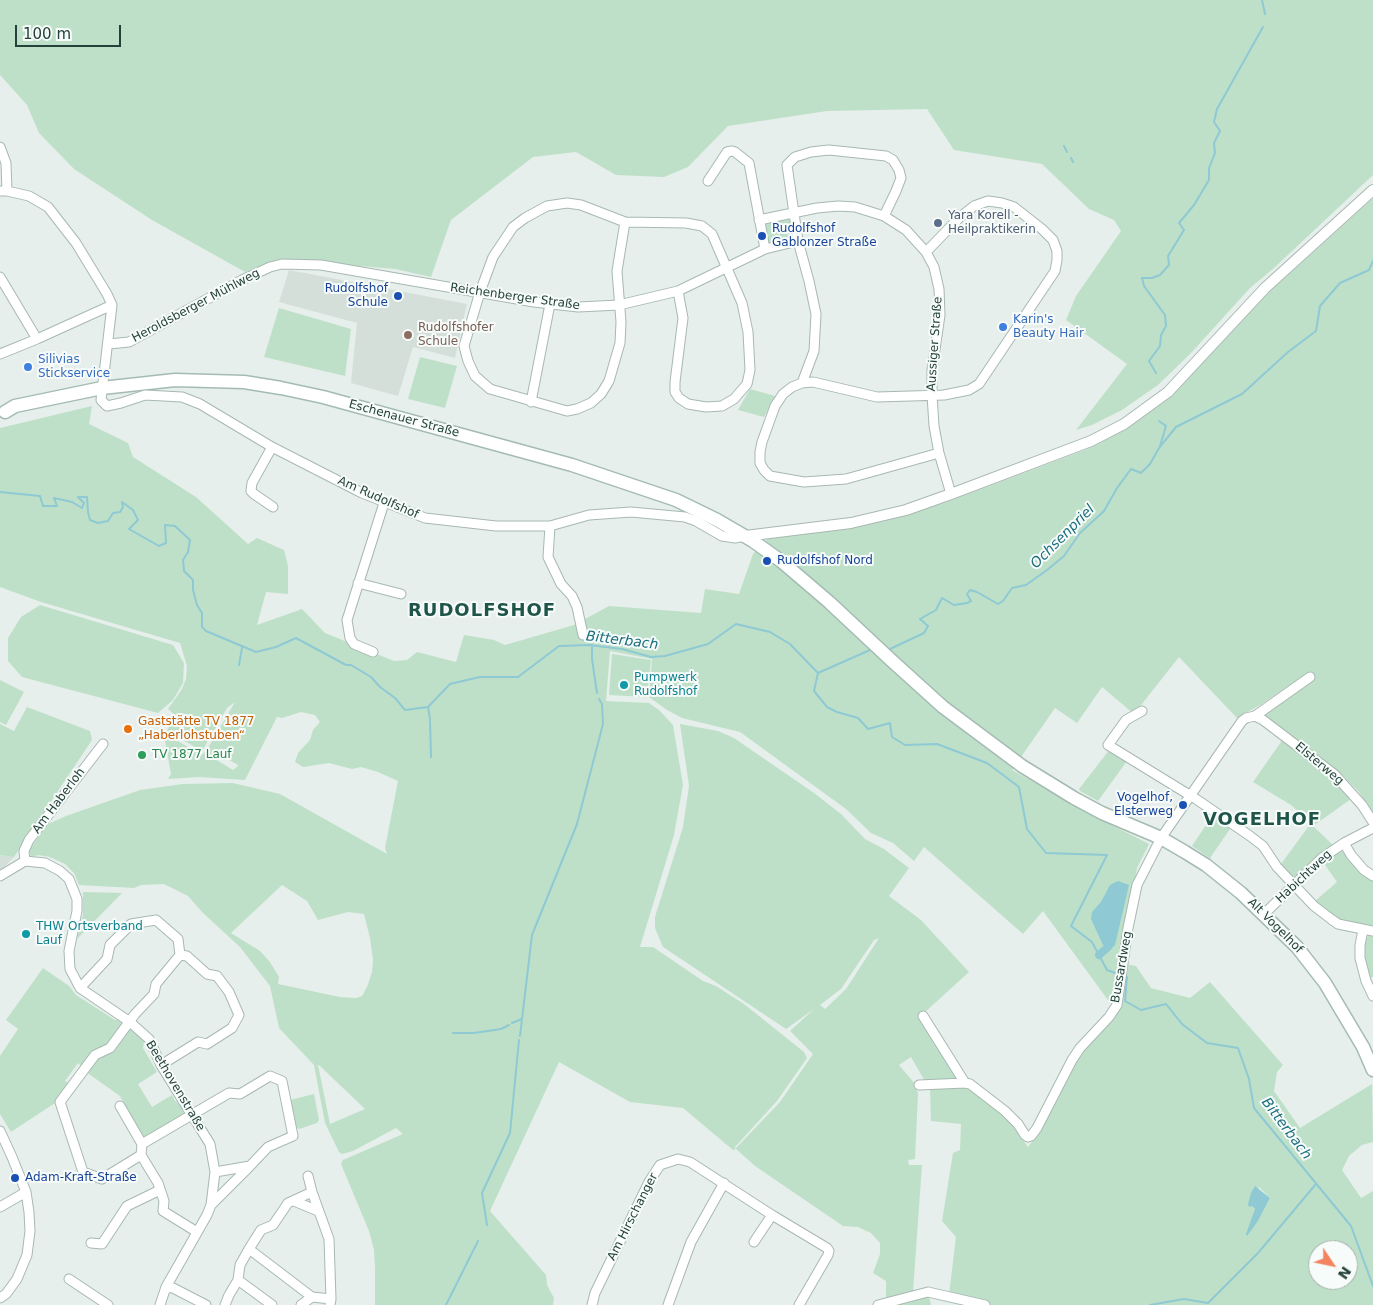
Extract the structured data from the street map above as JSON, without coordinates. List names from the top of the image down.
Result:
{
  "streets": {
    "main road": ["Eschenauer Straße", "Alt Vogelhof"],
    "street": [
      "Reichenberger Straße",
      "Heroldsberger Mühlweg",
      "Aussiger Straße",
      "Am Rudolfshof",
      "Elsterweg",
      "Am Haberloh",
      "Habichtweg",
      "Bussardweg",
      "Beethovenstraße",
      "Am Hirschanger"
    ]
  },
  "crossings": [
    ["Reichenberger Straße", "Heroldsberger Mühlweg"],
    ["Eschenauer Straße", "Am Rudolfshof"],
    ["Eschenauer Straße", "Alt Vogelhof"],
    ["Eschenauer Straße", "Bussardweg"],
    ["Habichtweg", "Alt Vogelhof"],
    ["Alt Vogelhof", "Bussardweg"]
  ],
  "districts": ["RUDOLFSHOF", "VOGELHOF"],
  "water": ["Ochsenpriel", "Bitterbach"],
  "places": [
    "Yara Korell - Heilpraktikerin",
    "Rudolfshof Gablonzer Straße",
    "Rudolfshof Schule",
    "Karin's Beauty Hair",
    "Rudolfshofer Schule",
    "Silivias Stickservice",
    "Rudolfshof Nord",
    "Pumpwerk Rudolfshof",
    "Gaststätte TV 1877 „Haberlohstuben“",
    "TV 1877 Lauf",
    "Vogelhof, Elsterweg",
    "THW Ortsverband Lauf",
    "Adam-Kraft-Straße"
  ],
  "scale_bar": "100 m",
  "north": "bottom right"
}
